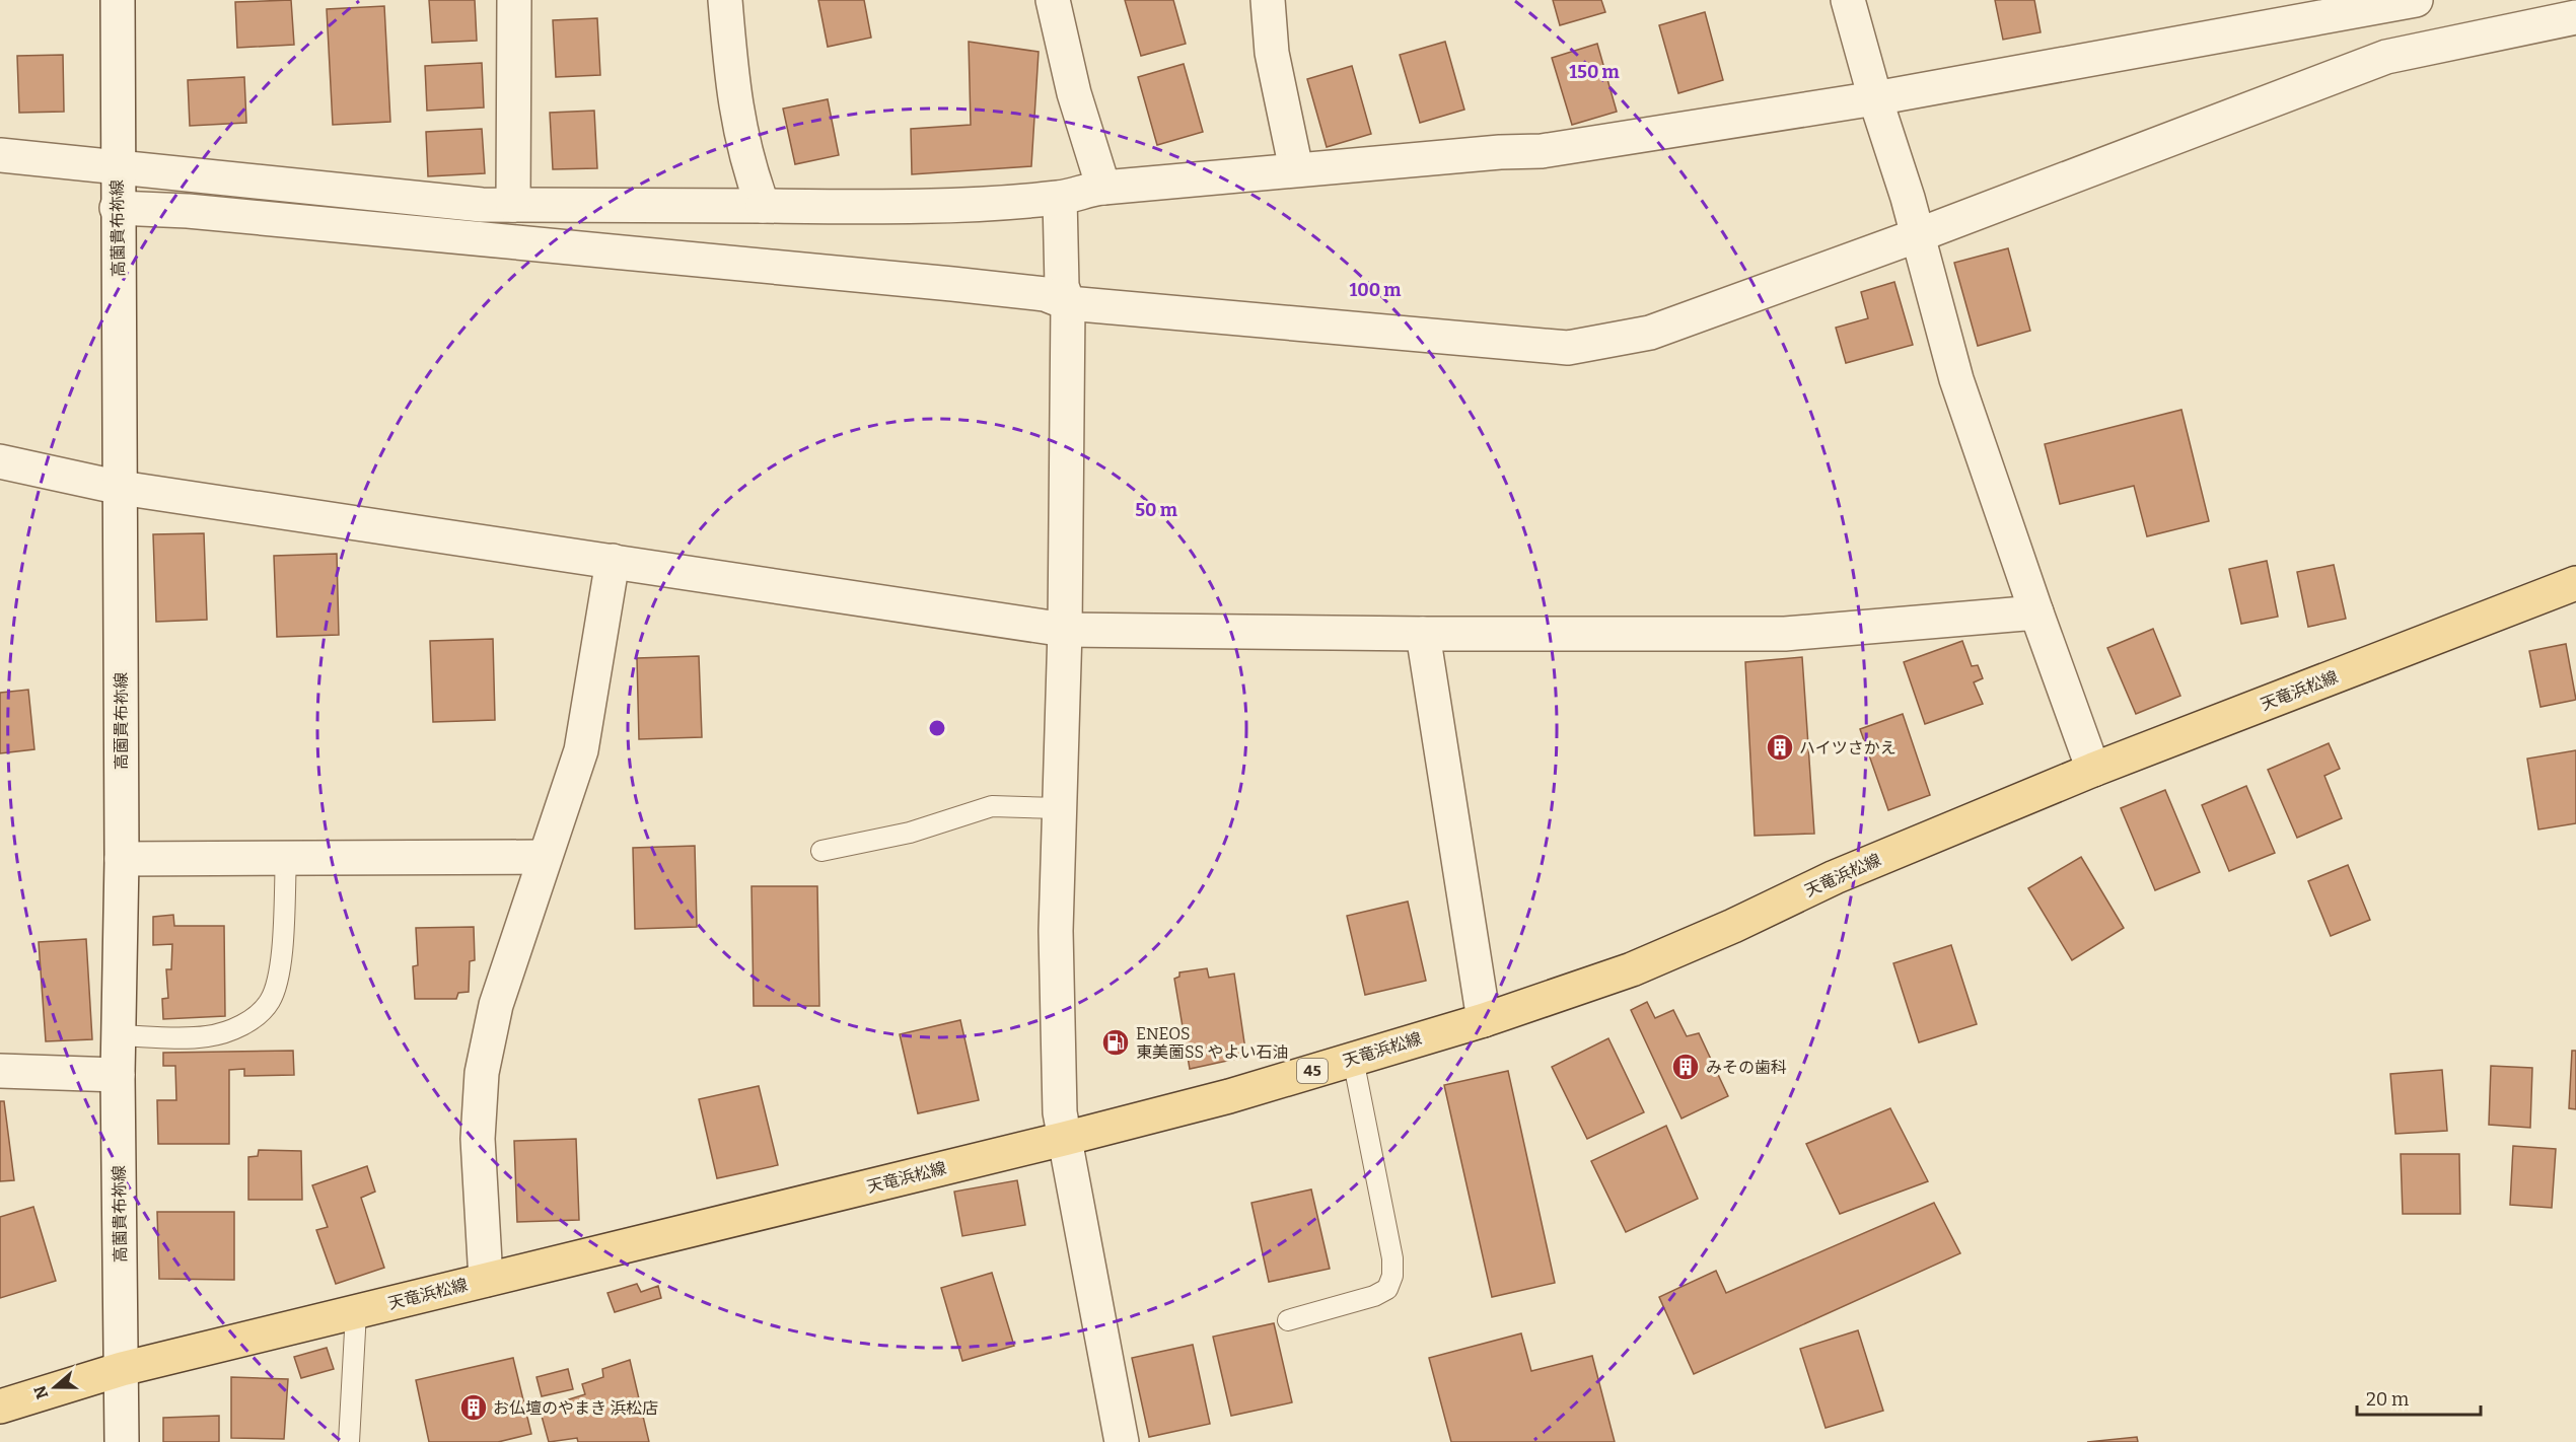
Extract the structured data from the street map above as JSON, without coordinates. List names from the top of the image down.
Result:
{
  "streets": {
    "main road": ["天竜浜松線", "45"],
    "street": ["高薗貴布祢線"]
  },
  "crossings": [
    ["高薗貴布祢線", "天竜浜松線"]
  ],
  "places": {
    "building": ["ハイツさかえ", "みその歯科", "お仏壇のやまき 浜松店"],
    "fuel station": ["ENEOS 東美薗SS やよい石油"]
  },
  "scale_bar": "20 m",
  "north": "left",
  "rings": ["150 m", "100 m", "50 m"]
}
